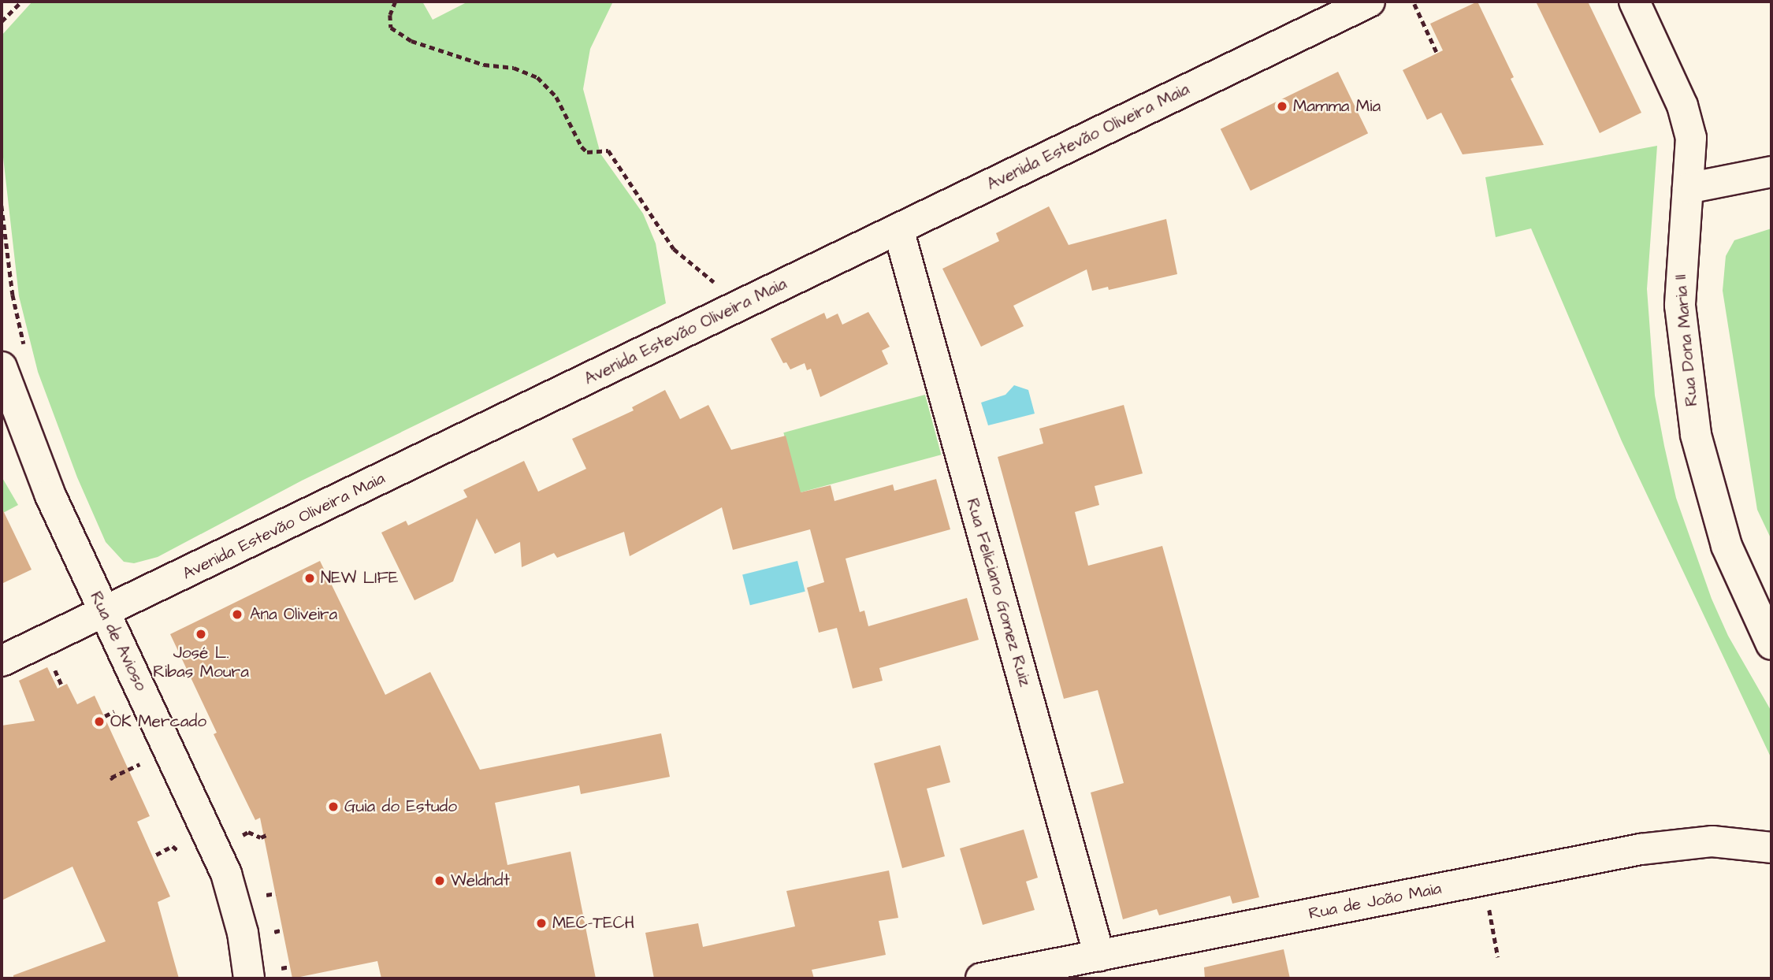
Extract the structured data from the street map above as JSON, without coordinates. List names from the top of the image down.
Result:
{
  "streets": {
    "street": [
      "Avenida Estevão Oliveira Maia",
      "Rua Dona Maria II",
      "Rua Feliciano Gomez Ruiz",
      "Rua de Avioso",
      "Rua de João Maia"
    ]
  },
  "crossings": [
    ["Avenida Estevão Oliveira Maia", "Rua Feliciano Gomez Ruiz"],
    ["Avenida Estevão Oliveira Maia", "Rua de Avioso"],
    ["Rua Feliciano Gomez Ruiz", "Rua de João Maia"]
  ],
  "places": [
    "Mamma Mia",
    "NEW LIFE",
    "Ana Oliveira",
    "José L. Ribas Moura",
    "OK Mercado",
    "Guia do Estudo",
    "Weldndt",
    "MEC-TECH"
  ]
}
